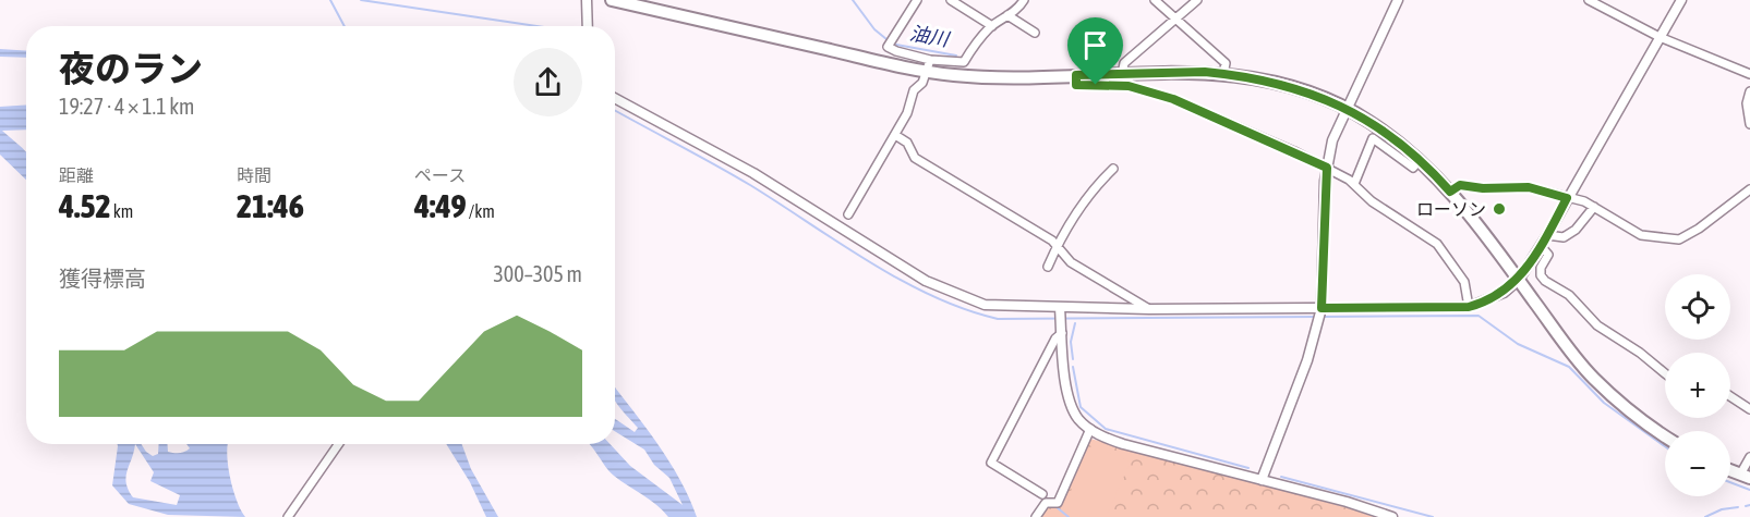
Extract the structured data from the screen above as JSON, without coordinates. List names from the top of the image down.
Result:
{
  "water": ["油川"],
  "places": ["ローソン"],
  "page": {
    "heading": ["夜のラン", "19:27 · 4 × 1.1 km"],
    "stats": [
      ["距離", "4.52 km"],
      ["時間", "21:46"],
      ["ペース", "4:49 /km"]
    ],
    "chart": ["獲得標高", "300–305 m"],
    "map_buttons": ["+", "−"]
  }
}
